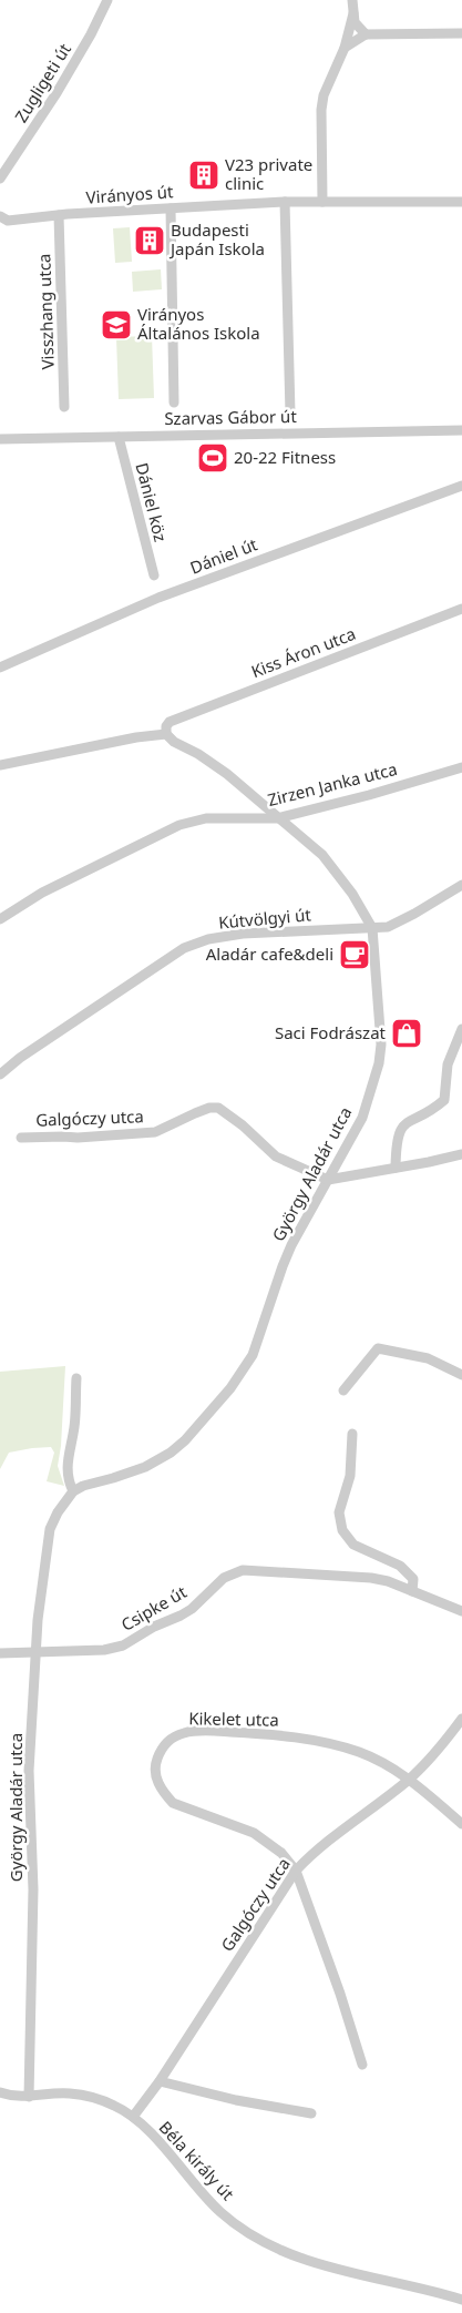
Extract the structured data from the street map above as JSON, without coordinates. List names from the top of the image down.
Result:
{
  "streets": {
    "street": [
      "Zugligeti út",
      "Virányos út",
      "Visszhang utca",
      "Szarvas Gábor út",
      "Dániel köz",
      "Dániel út",
      "Kiss Áron utca",
      "Zirzen Janka utca",
      "Kútvölgyi út",
      "Galgóczy utca",
      "György Aladár utca",
      "Csipke út",
      "Kikelet utca",
      "Béla király út"
    ]
  },
  "crossings": [
    ["Virányos út", "Visszhang utca"],
    ["Szarvas Gábor út", "Dániel köz"],
    ["Kiss Áron utca", "György Aladár utca"],
    ["Zirzen Janka utca", "György Aladár utca"],
    ["Kútvölgyi út", "György Aladár utca"],
    ["Galgóczy utca", "György Aladár utca"],
    ["Galgóczy utca", "Kikelet utca"],
    ["Galgóczy utca", "Béla király út"],
    ["György Aladár utca", "Csipke út"],
    ["György Aladár utca", "Béla király út"]
  ],
  "places": {
    "building": ["V23 private clinic", "Budapesti Japán Iskola"],
    "school or university": ["Virányos Általános Iskola"],
    "sports": ["20-22 Fitness"],
    "cafe": ["Aladár cafe&deli"],
    "shop": ["Saci Fodrászat"]
  }
}
